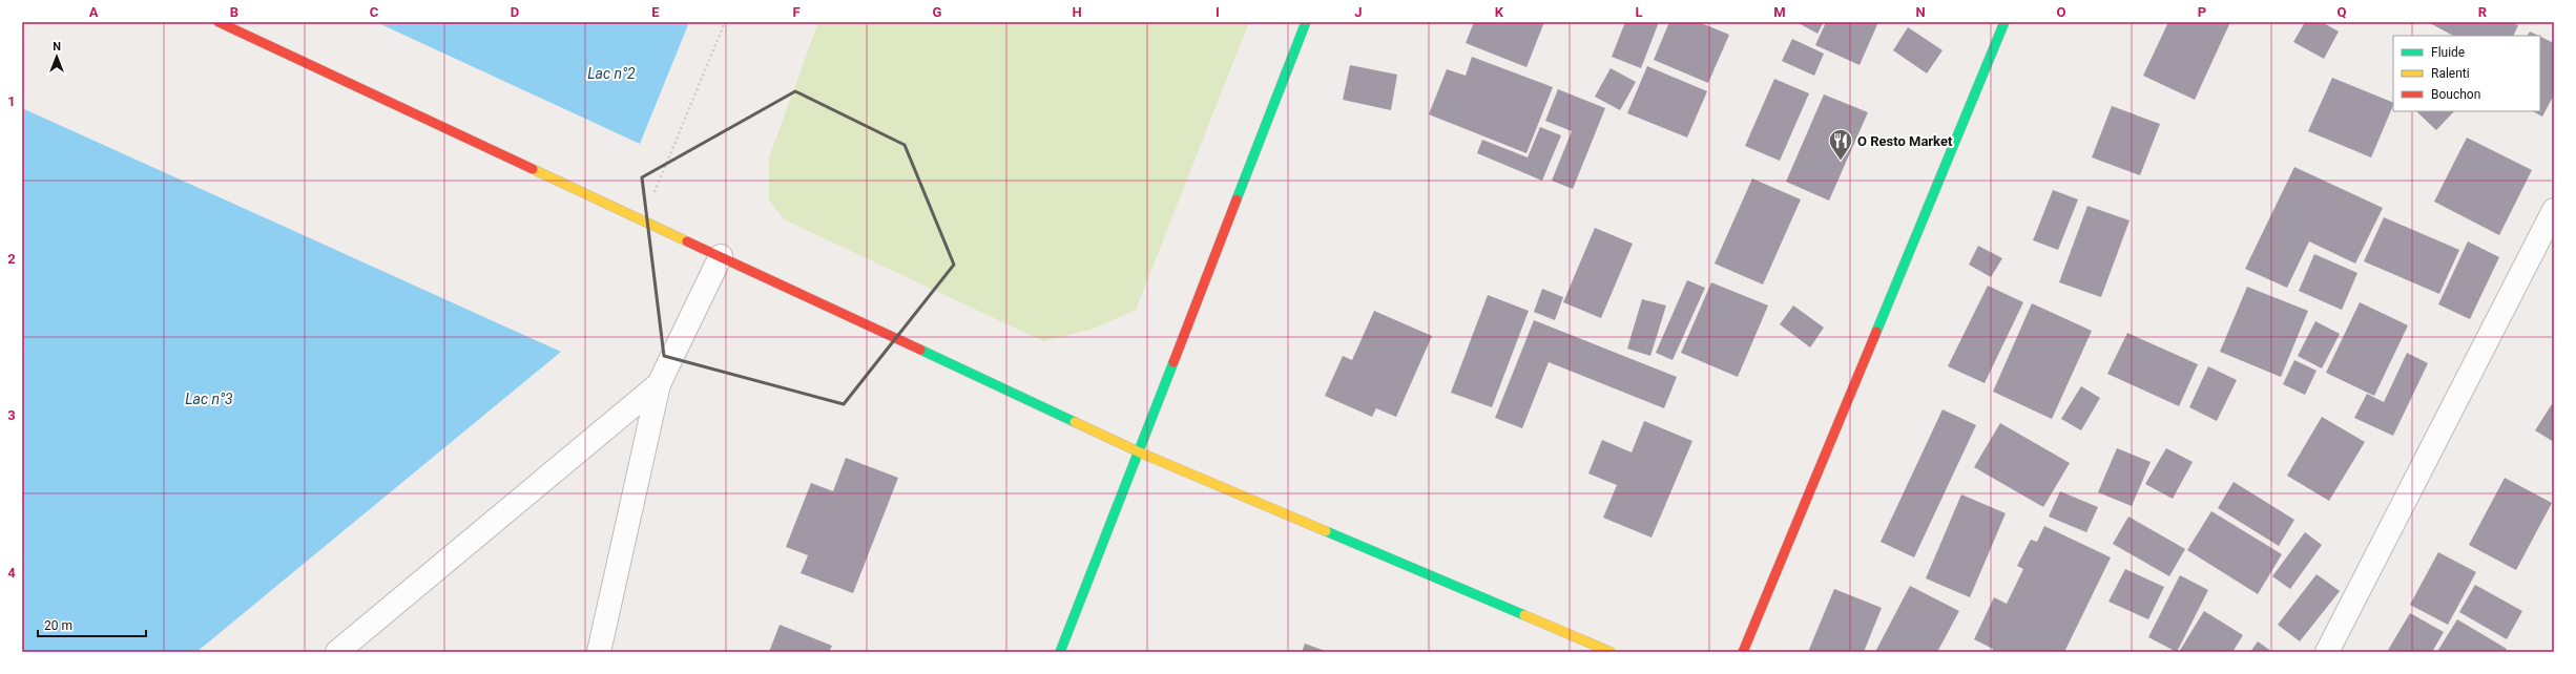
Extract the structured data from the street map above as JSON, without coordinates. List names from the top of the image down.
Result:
{
  "water": ["Lac n°2", "Lac n°3"],
  "places": {
    "restaurant": ["O Resto Market"]
  },
  "legend": ["Fluide", "Ralenti", "Bouchon"],
  "scale_bar": "20 m",
  "north": "top",
  "grid": {
    "columns": [
      "A",
      "B",
      "C",
      "D",
      "E",
      "F",
      "G",
      "H",
      "I",
      "J",
      "K",
      "L",
      "M",
      "N",
      "O",
      "P",
      "Q",
      "R"
    ],
    "rows": [
      "1",
      "2",
      "3",
      "4"
    ]
  }
}
